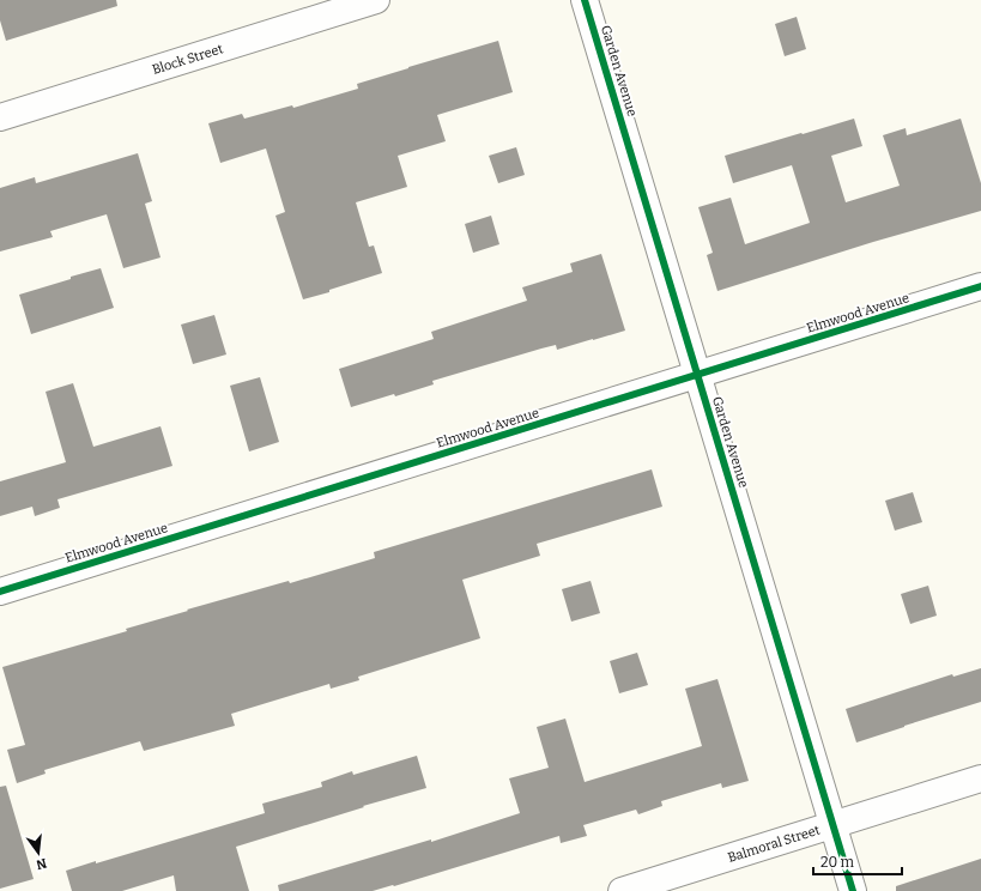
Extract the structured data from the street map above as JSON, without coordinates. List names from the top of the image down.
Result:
{
  "streets": {
    "street": [
      "Block Street",
      "Garden Avenue",
      "Elmwood Avenue",
      "Balmoral Street"
    ]
  },
  "crossings": [
    ["Garden Avenue", "Elmwood Avenue"],
    ["Garden Avenue", "Balmoral Street"]
  ],
  "scale_bar": "20 m",
  "north": "bottom"
}
